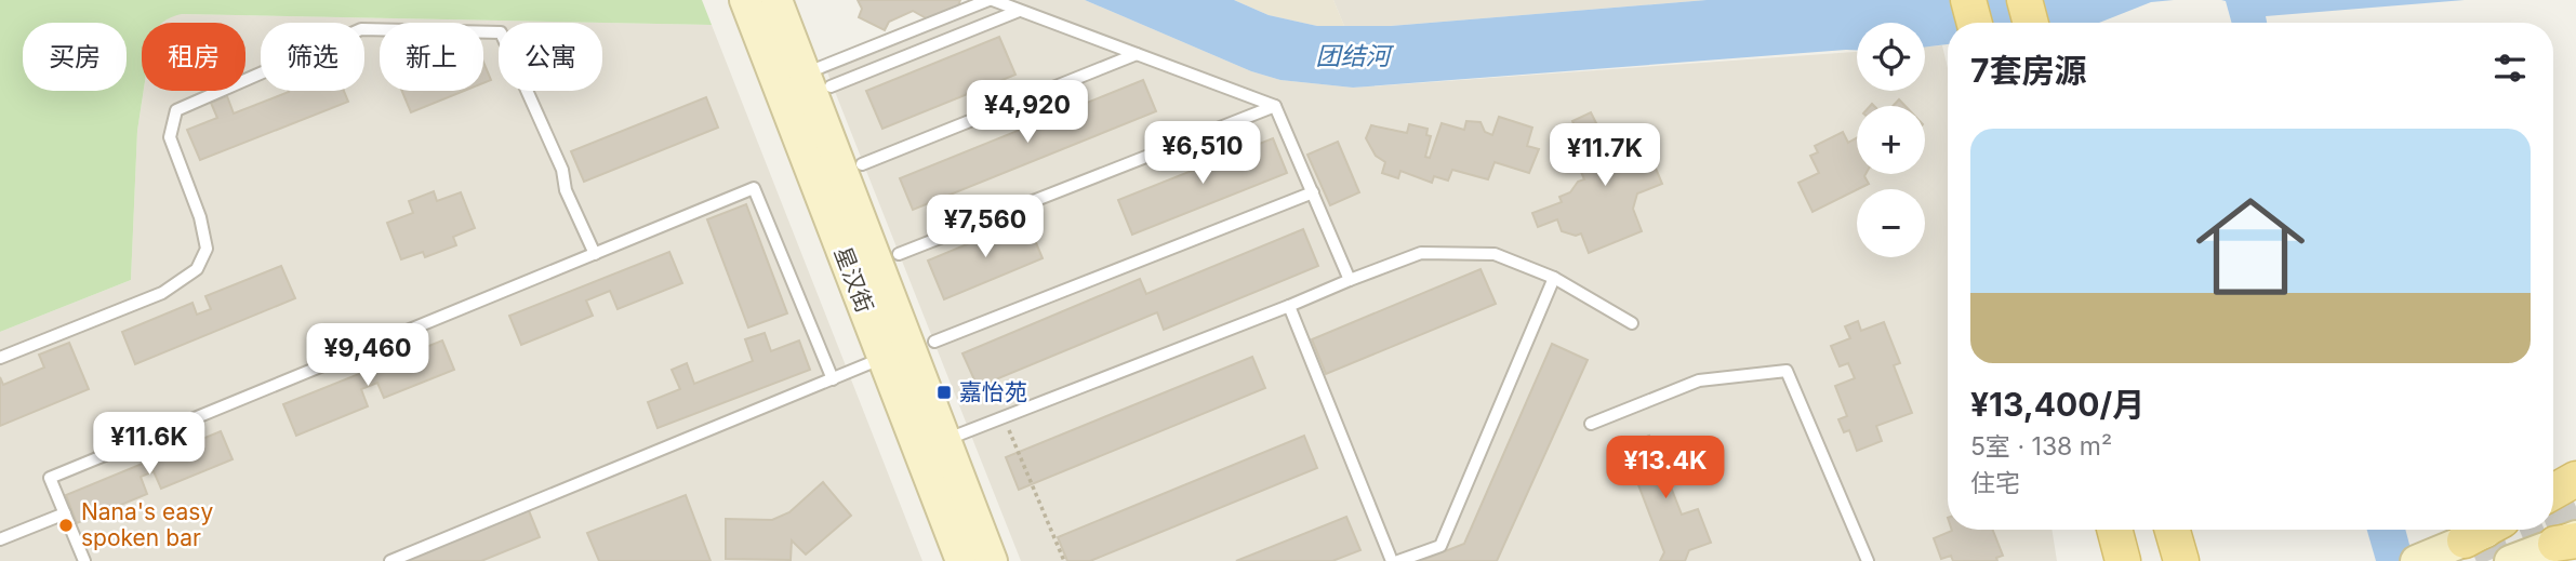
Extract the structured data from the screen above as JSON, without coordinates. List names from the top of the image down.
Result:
{
  "streets": {
    "main road": ["星汉街"]
  },
  "water": ["团结河"],
  "places": {
    "transit": ["嘉怡苑"],
    "other": ["Nana's easy spoken bar"]
  },
  "page": {
    "map_buttons": ["+", "−"],
    "chip": [
      "买房",
      "租房",
      "筛选",
      "新上",
      "公寓"
    ],
    "heading": "7套房源",
    "price": [
      "¥4,920",
      "¥6,510",
      "¥11.7K",
      "¥7,560",
      "¥9,460",
      "¥11.6K",
      "¥13.4K"
    ],
    "list": [
      {
        "name": "¥13,400/月",
        "note": "5室 · 138 m² · 住宅"
      }
    ]
  }
}
